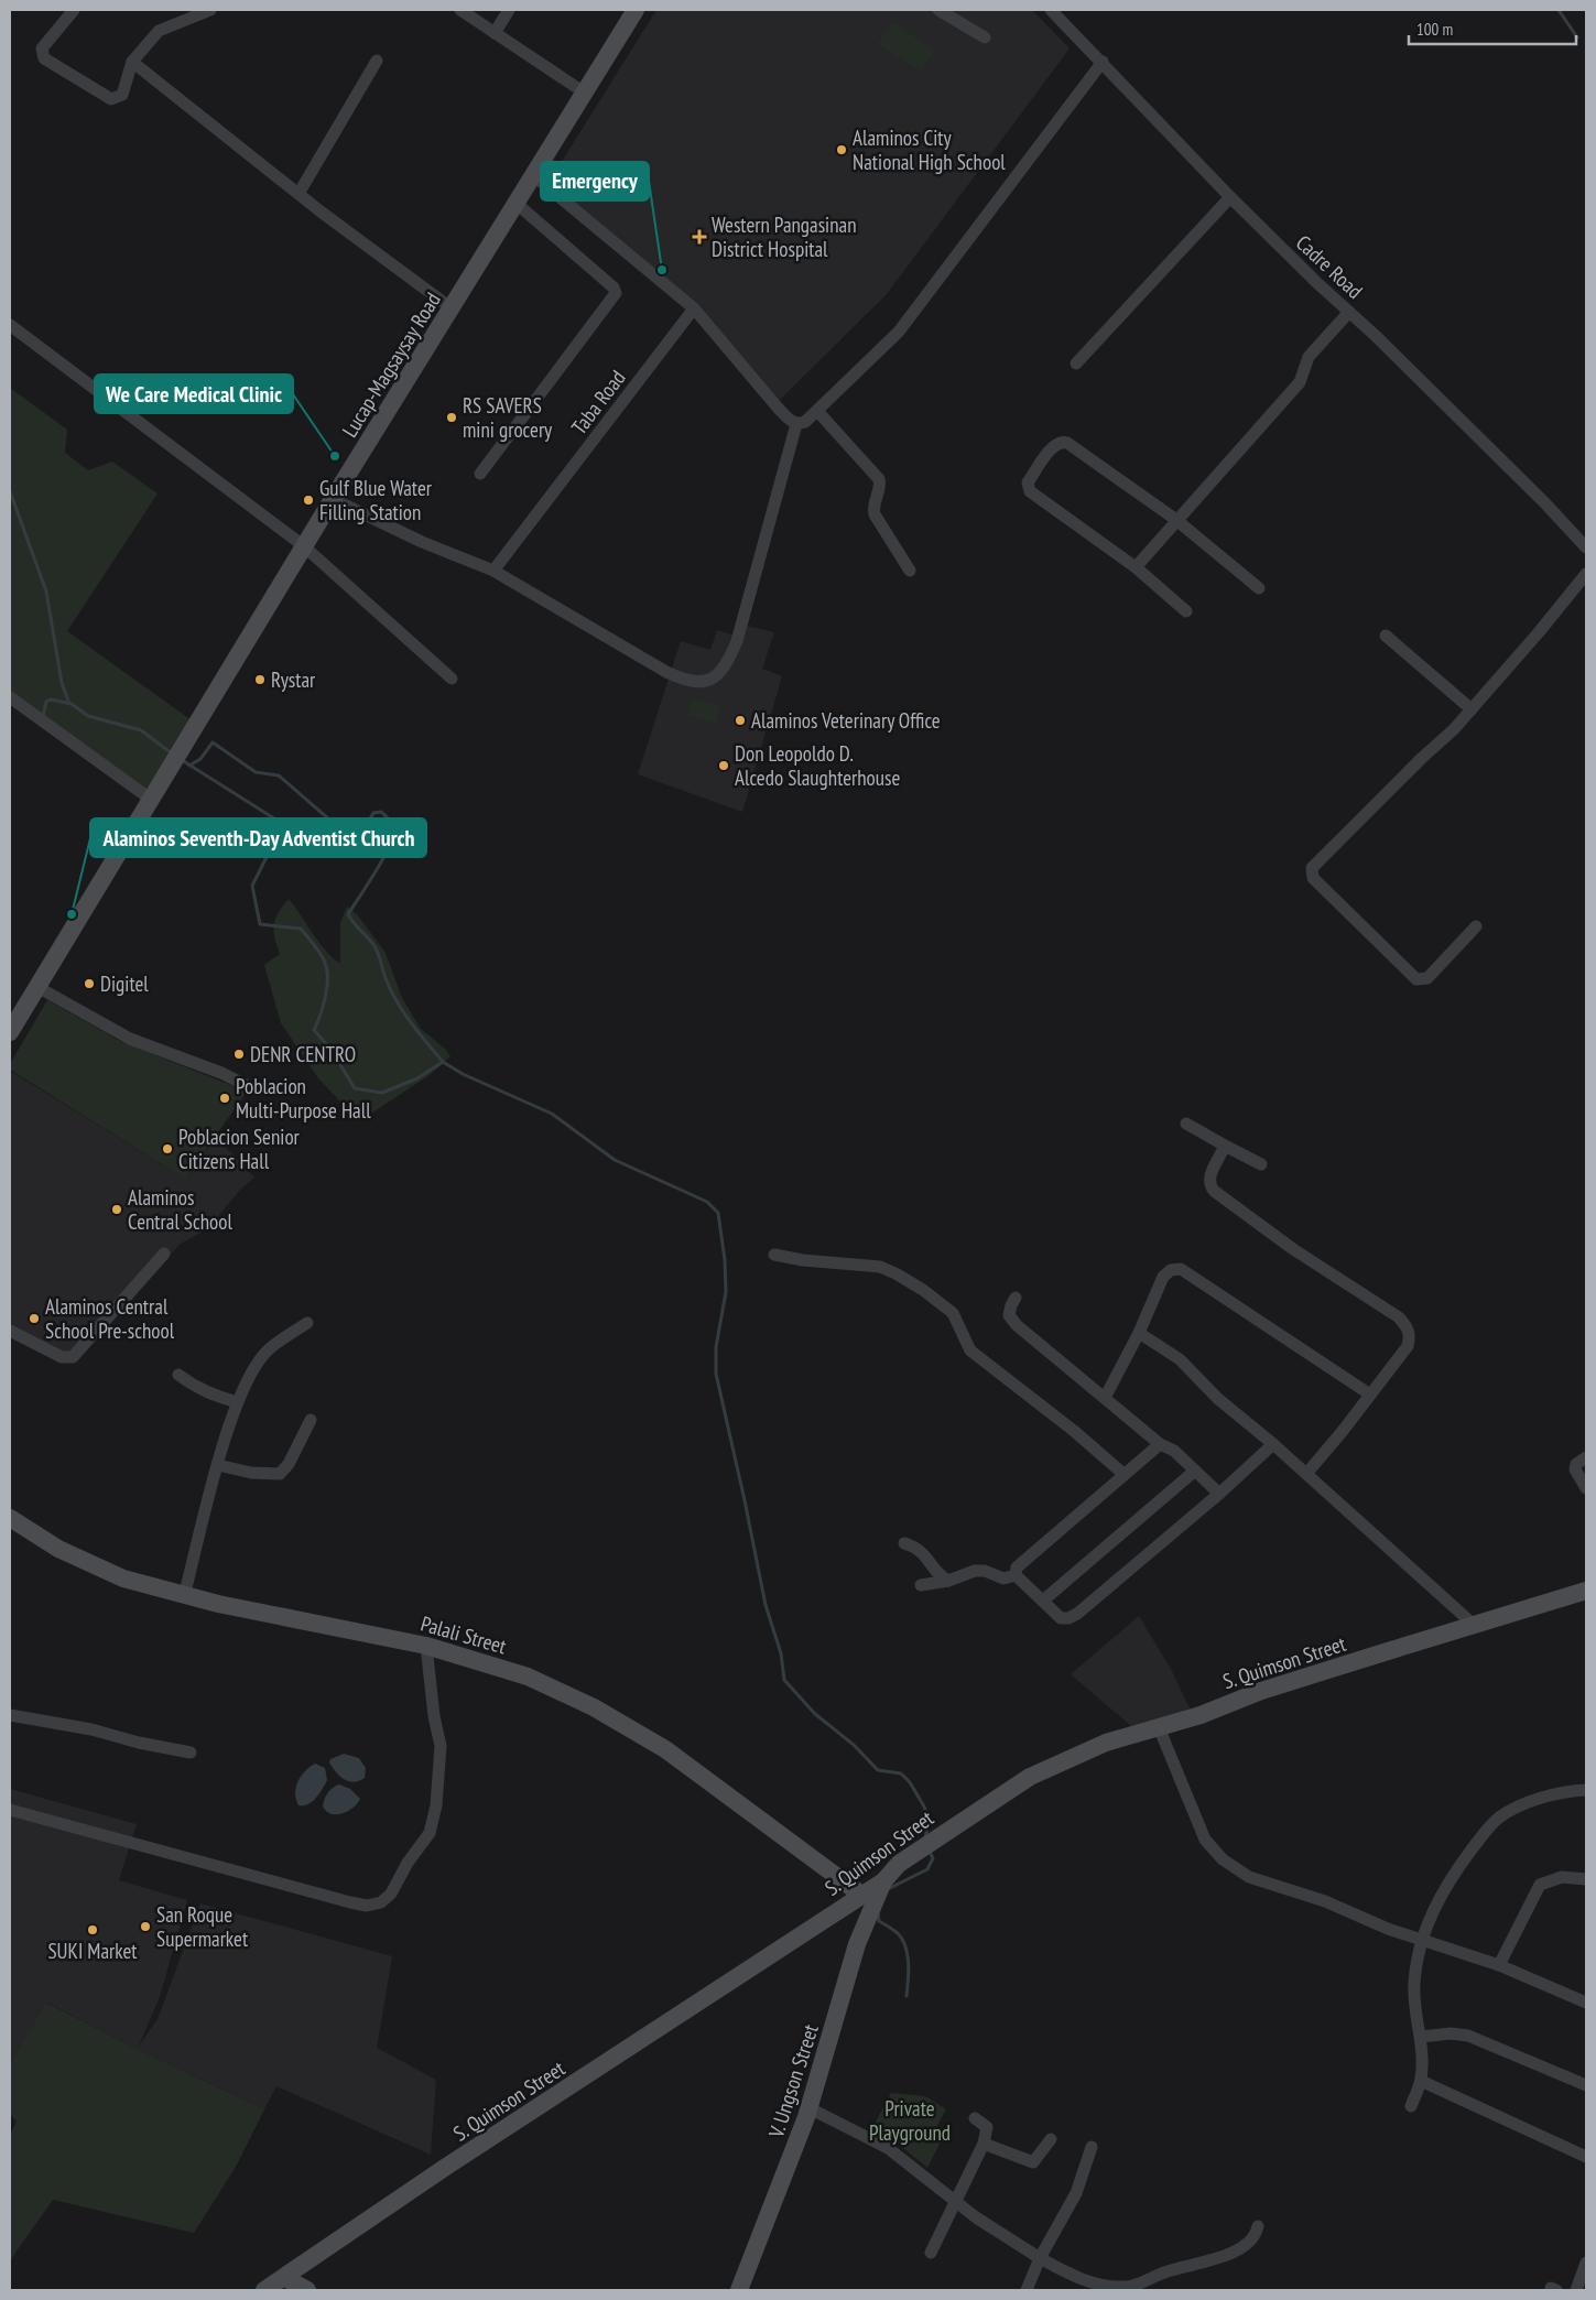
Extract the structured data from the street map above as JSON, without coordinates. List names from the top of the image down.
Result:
{
  "streets": {
    "street": [
      "Cadre Road",
      "Lucap-Magsaysay Road",
      "Taba Road",
      "Palali Street",
      "S. Quimson Street",
      "V. Ungson Street"
    ]
  },
  "crossings": [
    ["Palali Street", "S. Quimson Street"],
    ["S. Quimson Street", "V. Ungson Street"]
  ],
  "parks": ["Private Playground"],
  "places": {
    "other": [
      "Alaminos City National High School",
      "Emergency",
      "RS SAVERS mini grocery",
      "We Care Medical Clinic",
      "Gulf Blue Water Filling Station",
      "Rystar",
      "Alaminos Veterinary Office",
      "Don Leopoldo D. Alcedo Slaughterhouse",
      "Alaminos Seventh-Day Adventist Church",
      "Digitel",
      "DENR CENTRO",
      "Poblacion Multi-Purpose Hall",
      "Poblacion Senior Citizens Hall",
      "Alaminos Central School",
      "Alaminos Central School Pre-school",
      "San Roque Supermarket",
      "SUKI Market"
    ],
    "health": ["Western Pangasinan District Hospital"]
  },
  "scale_bar": "100 m"
}
